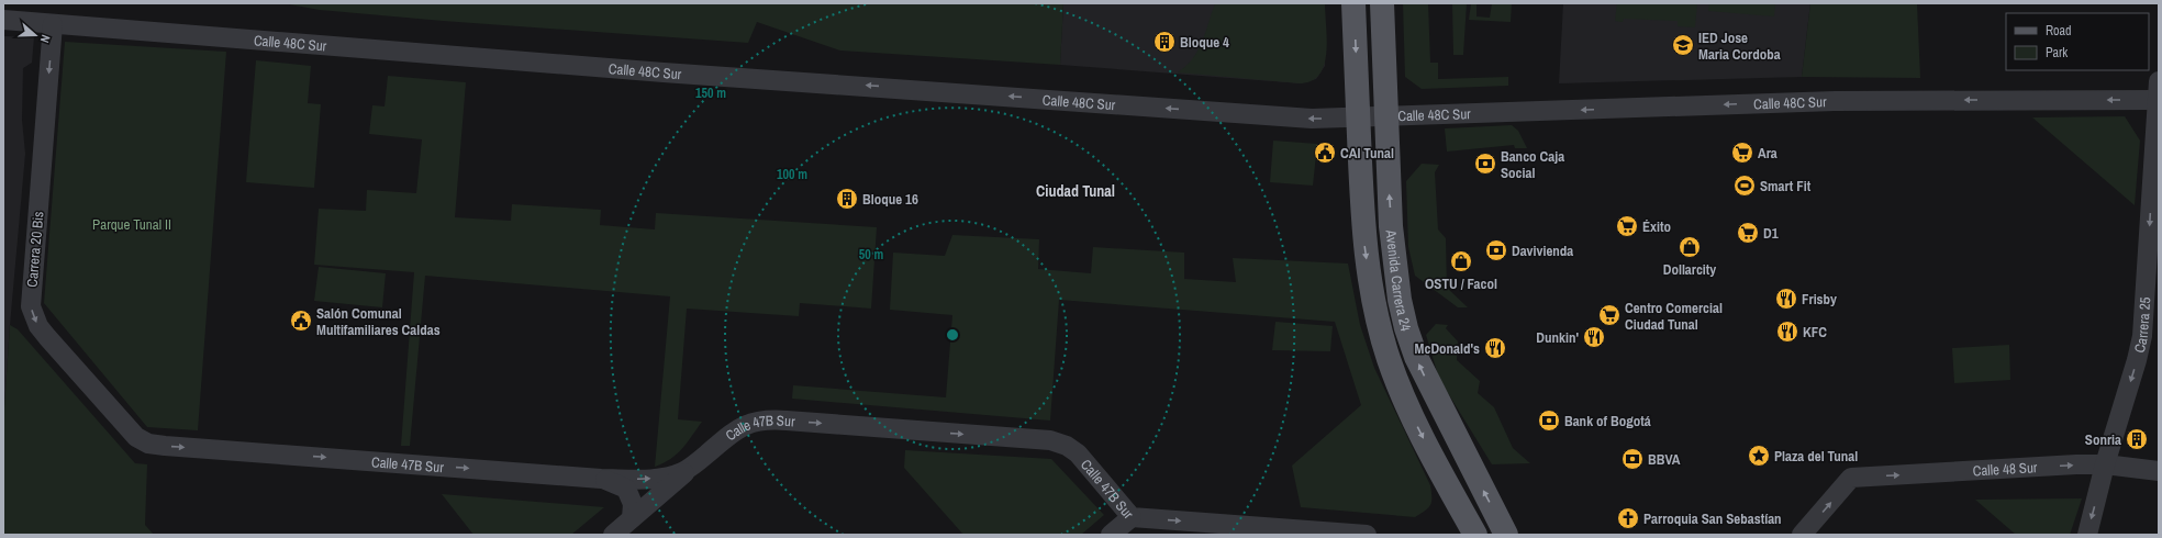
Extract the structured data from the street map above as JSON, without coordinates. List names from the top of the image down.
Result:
{
  "streets": {
    "main road": ["Avenida Carrera 24"],
    "street": [
      "Calle 48C Sur",
      "Carrera 20 Bis",
      "Carrera 25",
      "Calle 47B Sur",
      "Calle 48 Sur"
    ]
  },
  "crossings": [
    ["Calle 48C Sur", "Carrera 20 Bis"],
    ["Calle 48C Sur", "Avenida Carrera 24"],
    ["Calle 48C Sur", "Carrera 25"],
    ["Carrera 20 Bis", "Calle 47B Sur"],
    ["Carrera 25", "Calle 48 Sur"]
  ],
  "one_way": [
    "Calle 48C Sur",
    "Carrera 20 Bis",
    "Carrera 25",
    "Calle 47B Sur",
    "Calle 48 Sur"
  ],
  "districts": ["Ciudad Tunal"],
  "parks": ["Parque Tunal II"],
  "places": {
    "building": ["Bloque 4", "Bloque 16", "Sonria"],
    "school or university": ["IED Jose Maria Cordoba"],
    "public building": ["CAI Tunal", "Salón Comunal Multifamiliares Caldas"],
    "supermarket": [
      "Ara",
      "Éxito",
      "D1",
      "Centro Comercial Ciudad Tunal"
    ],
    "bank": [
      "Banco Caja Social",
      "Davivienda",
      "Bank of Bogotá",
      "BBVA"
    ],
    "sports": ["Smart Fit"],
    "shop": ["Dollarcity", "OSTU / Facol"],
    "restaurant": [
      "Frisby",
      "KFC",
      "Dunkin'",
      "McDonald's"
    ],
    "place": ["Plaza del Tunal"],
    "church": ["Parroquia San Sebastían"]
  },
  "legend": ["Road", "Park"],
  "north": "right",
  "rings": ["150 m", "100 m", "50 m"]
}
